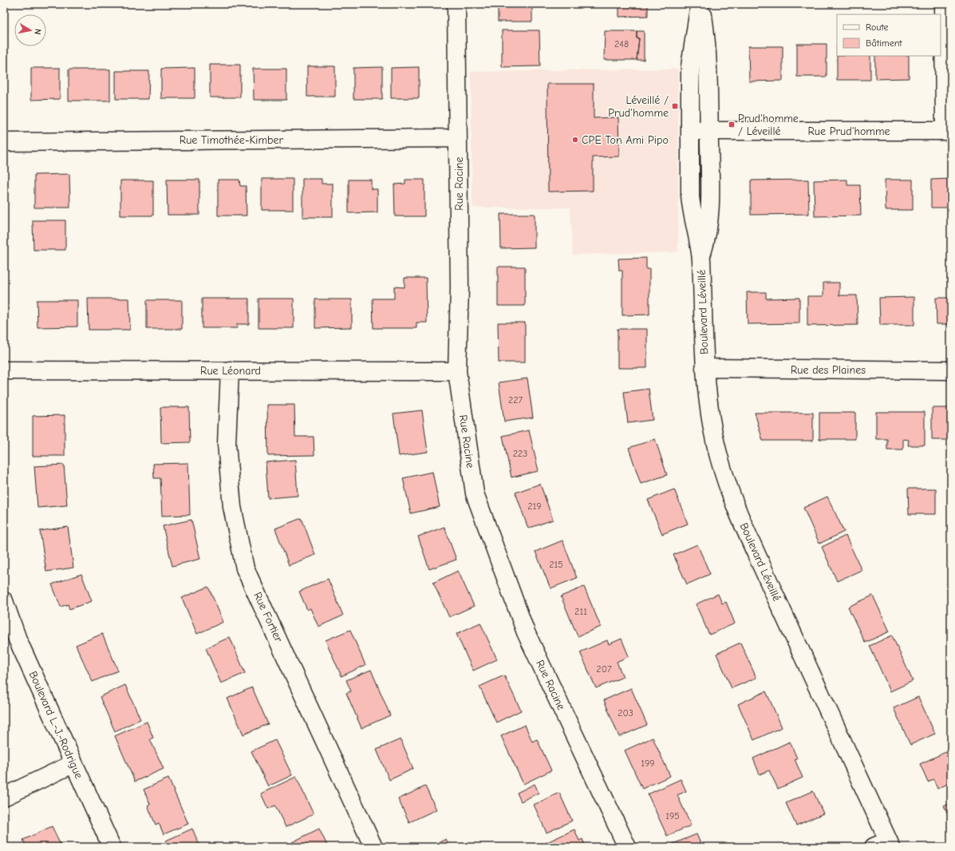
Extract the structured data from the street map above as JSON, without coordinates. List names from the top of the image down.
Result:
{
  "streets": {
    "street": [
      "Rue Prud'homme",
      "Rue Timothée-Kimber",
      "Rue Racine",
      "Boulevard Léveillé",
      "Rue des Plaines",
      "Rue Léonard",
      "Rue Fortier",
      "Boulevard L.-J.-Rodrigue"
    ]
  },
  "crossings": [
    ["Rue Prud'homme", "Boulevard Léveillé"],
    ["Rue Timothée-Kimber", "Rue Racine"],
    ["Rue Racine", "Rue Léonard"],
    ["Boulevard Léveillé", "Rue des Plaines"],
    ["Rue Léonard", "Rue Fortier"]
  ],
  "places": {
    "transit": ["Léveillé / Prud'homme", "Prud'homme / Léveillé"],
    "other": ["CPE Ton Ami Pipo"]
  },
  "house_numbers": [
    "248",
    "227",
    "223",
    "219",
    "215",
    "211",
    "207",
    "203",
    "199",
    "195"
  ],
  "legend": ["Route", "Bâtiment"],
  "north": "right"
}
